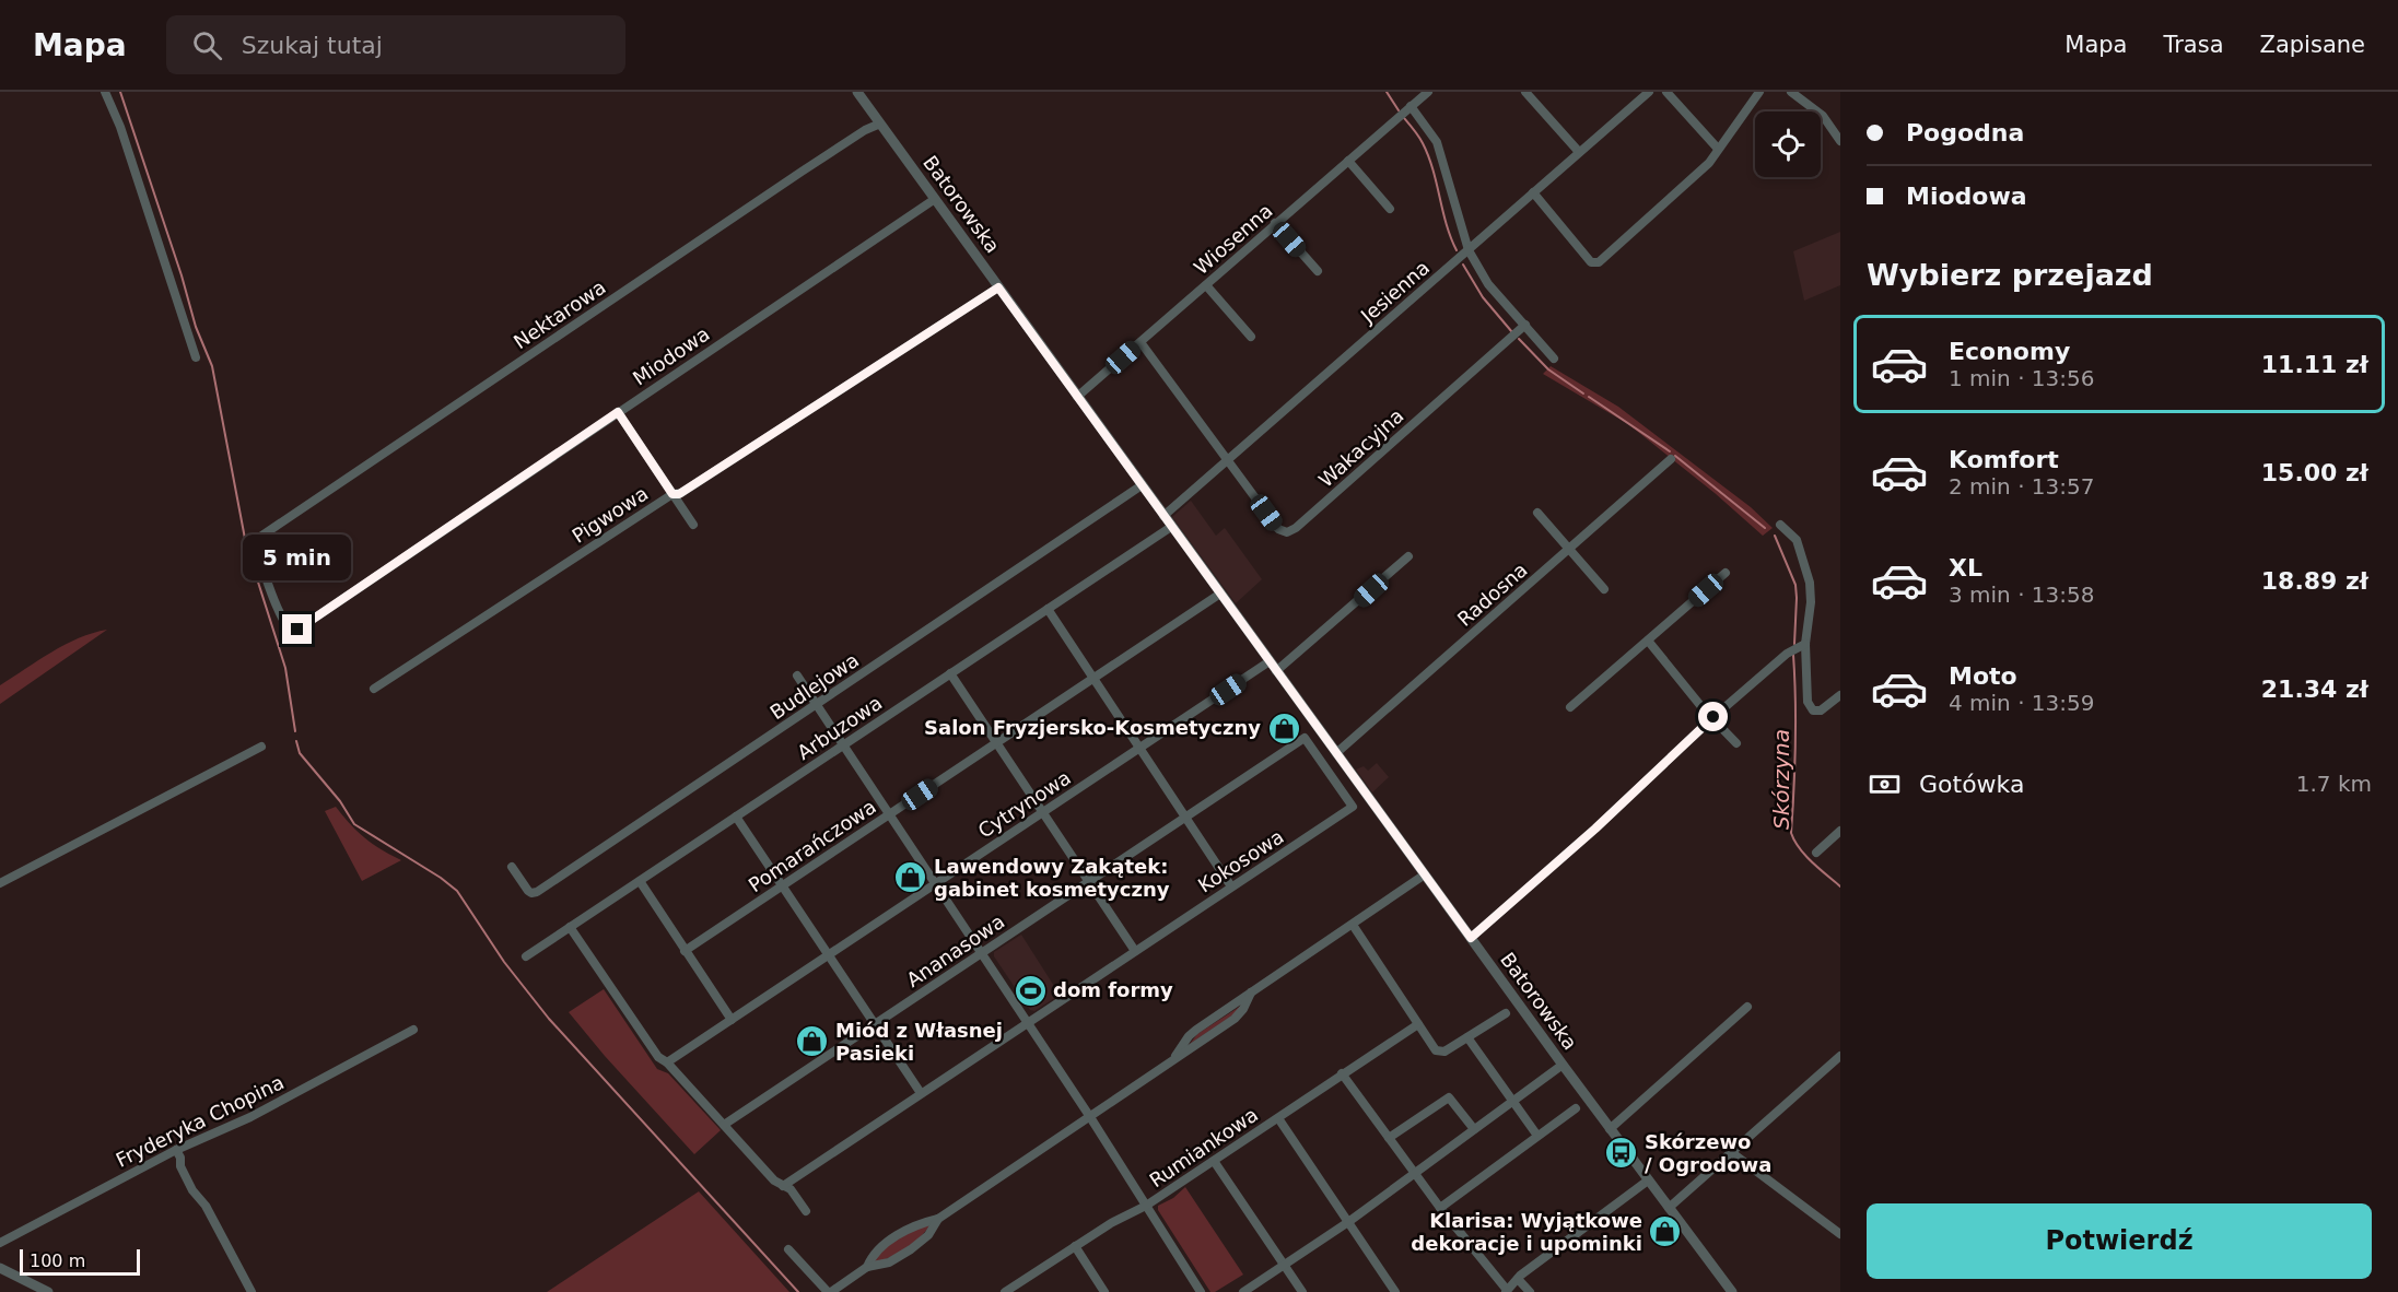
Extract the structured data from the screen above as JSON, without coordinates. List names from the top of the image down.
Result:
{
  "streets": {
    "street": [
      "Batorowska",
      "Wiosenna",
      "Jesienna",
      "Nektarowa",
      "Miodowa",
      "Wakacyjna",
      "Pigwowa",
      "Radosna",
      "Budlejowa",
      "Arbuzowa",
      "Cytrynowa",
      "Pomarańczowa",
      "Kokosowa",
      "Ananasowa",
      "Fryderyka Chopina",
      "Rumiankowa"
    ]
  },
  "crossings": [
    ["Batorowska", "Wiosenna"],
    ["Batorowska", "Jesienna"],
    ["Batorowska", "Nektarowa"],
    ["Batorowska", "Miodowa"],
    ["Batorowska", "Pigwowa"],
    ["Batorowska", "Radosna"],
    ["Batorowska", "Budlejowa"],
    ["Batorowska", "Arbuzowa"],
    ["Batorowska", "Cytrynowa"],
    ["Batorowska", "Pomarańczowa"],
    ["Jesienna", "Wakacyjna"],
    ["Nektarowa", "Miodowa"],
    ["Kokosowa", "Ananasowa"]
  ],
  "water": ["Skórzyna"],
  "places": {
    "shop": [
      "Salon Fryzjersko-Kosmetyczny",
      "Lawendowy Zakątek: gabinet kosmetyczny",
      "Miód z Własnej Pasieki",
      "Klarisa: Wyjątkowe dekoracje i upominki"
    ],
    "sports": ["dom formy"],
    "bus stop": ["Skórzewo / Ogrodowa"]
  },
  "scale_bar": "100 m",
  "page": {
    "header": "Mapa",
    "search": "Szukaj tutaj",
    "nav": ["Mapa", "Trasa", "Zapisane"],
    "banner": ["Pogodna", "Miodowa"],
    "heading": "Wybierz przejazd",
    "list": [
      {
        "name": "Economy",
        "note": "1 min · 13:56",
        "value": "11.11 zł"
      },
      {
        "name": "Komfort",
        "note": "2 min · 13:57",
        "value": "15.00 zł"
      },
      {
        "name": "XL",
        "note": "3 min · 13:58",
        "value": "18.89 zł"
      },
      {
        "name": "Moto",
        "note": "4 min · 13:59",
        "value": "21.34 zł"
      }
    ],
    "bubble": "5 min",
    "pay": ["Gotówka", "1.7 km"],
    "buttons": "Potwierdź",
    "scale": "100 m"
  }
}
